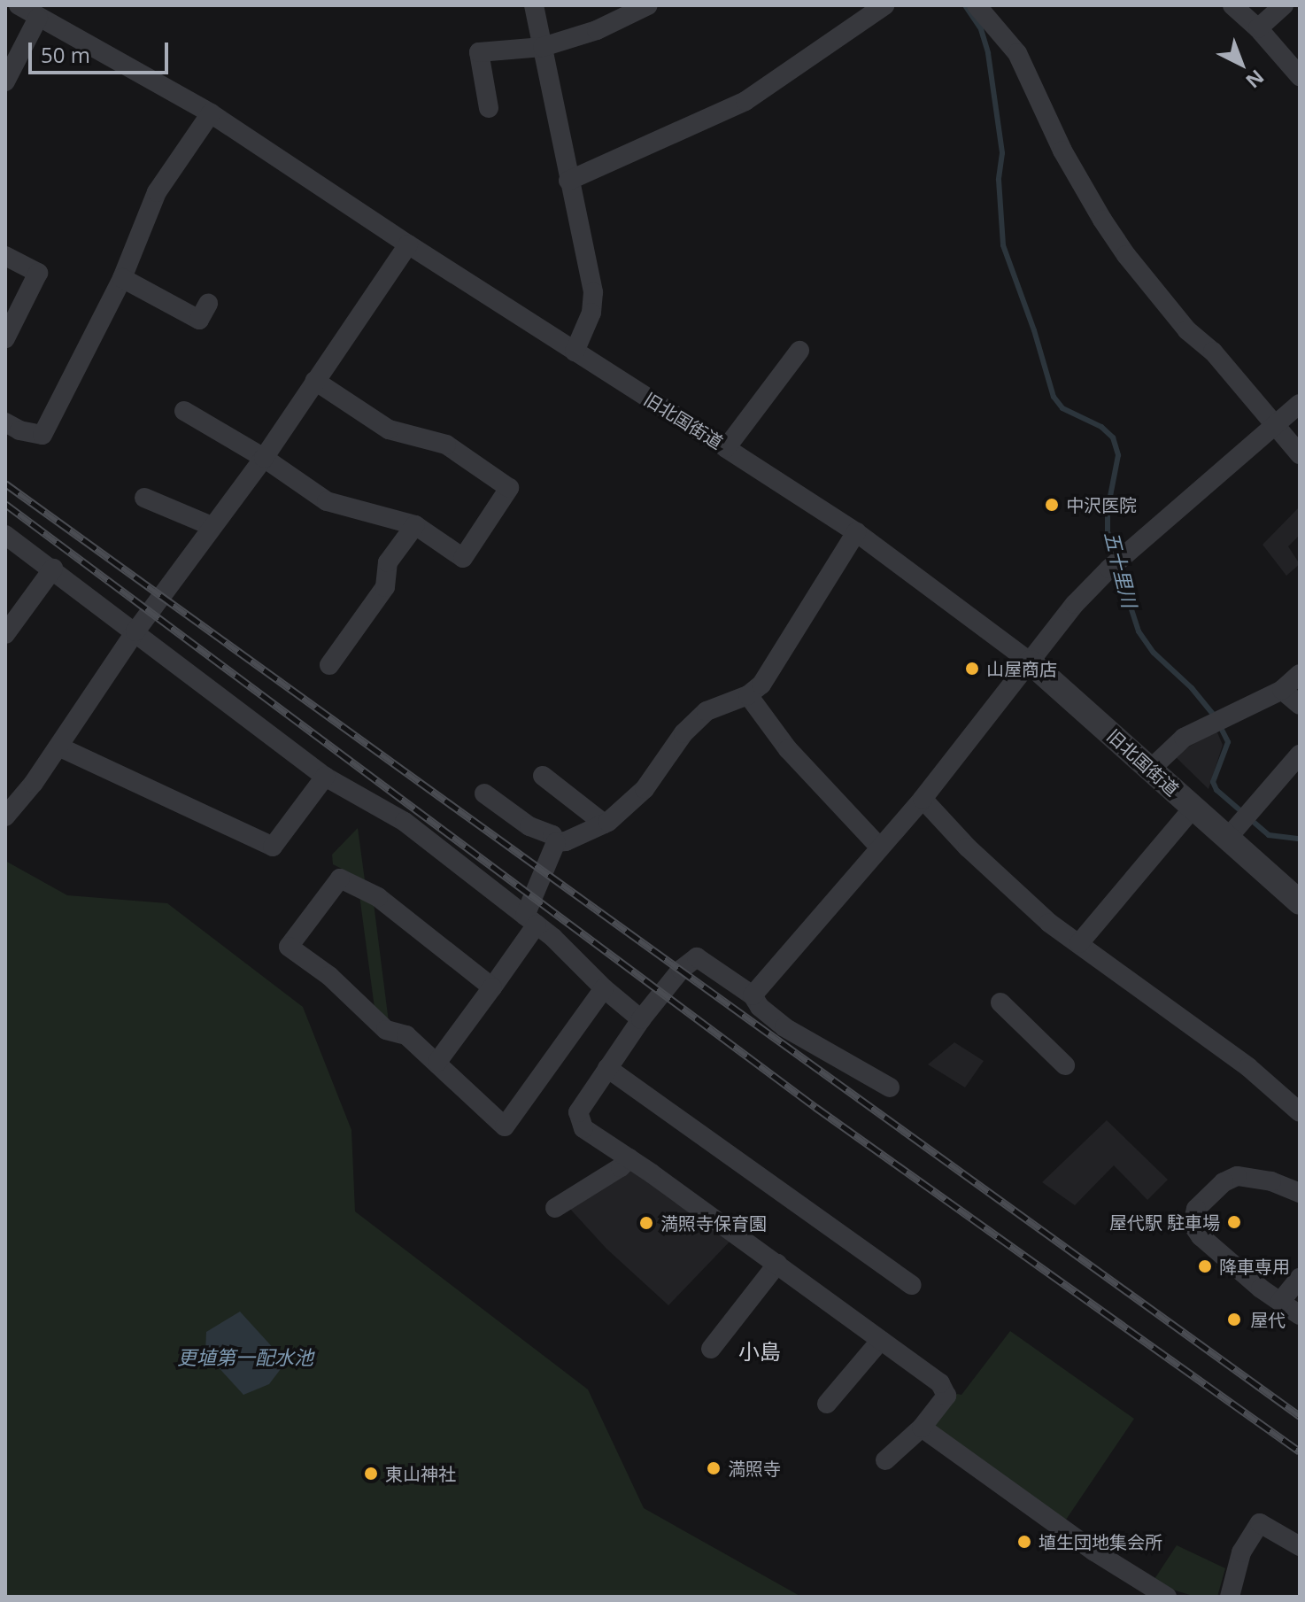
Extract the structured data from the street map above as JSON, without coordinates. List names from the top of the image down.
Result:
{
  "streets": {
    "street": ["旧北国街道"]
  },
  "districts": ["小島"],
  "water": ["五十里川", "更埴第一配水池"],
  "places": [
    "中沢医院",
    "山屋商店",
    "屋代駅 駐車場",
    "満照寺保育園",
    "降車専用",
    "屋代",
    "満照寺",
    "東山神社",
    "埴生団地集会所"
  ],
  "scale_bar": "50 m",
  "north": "bottom right"
}
